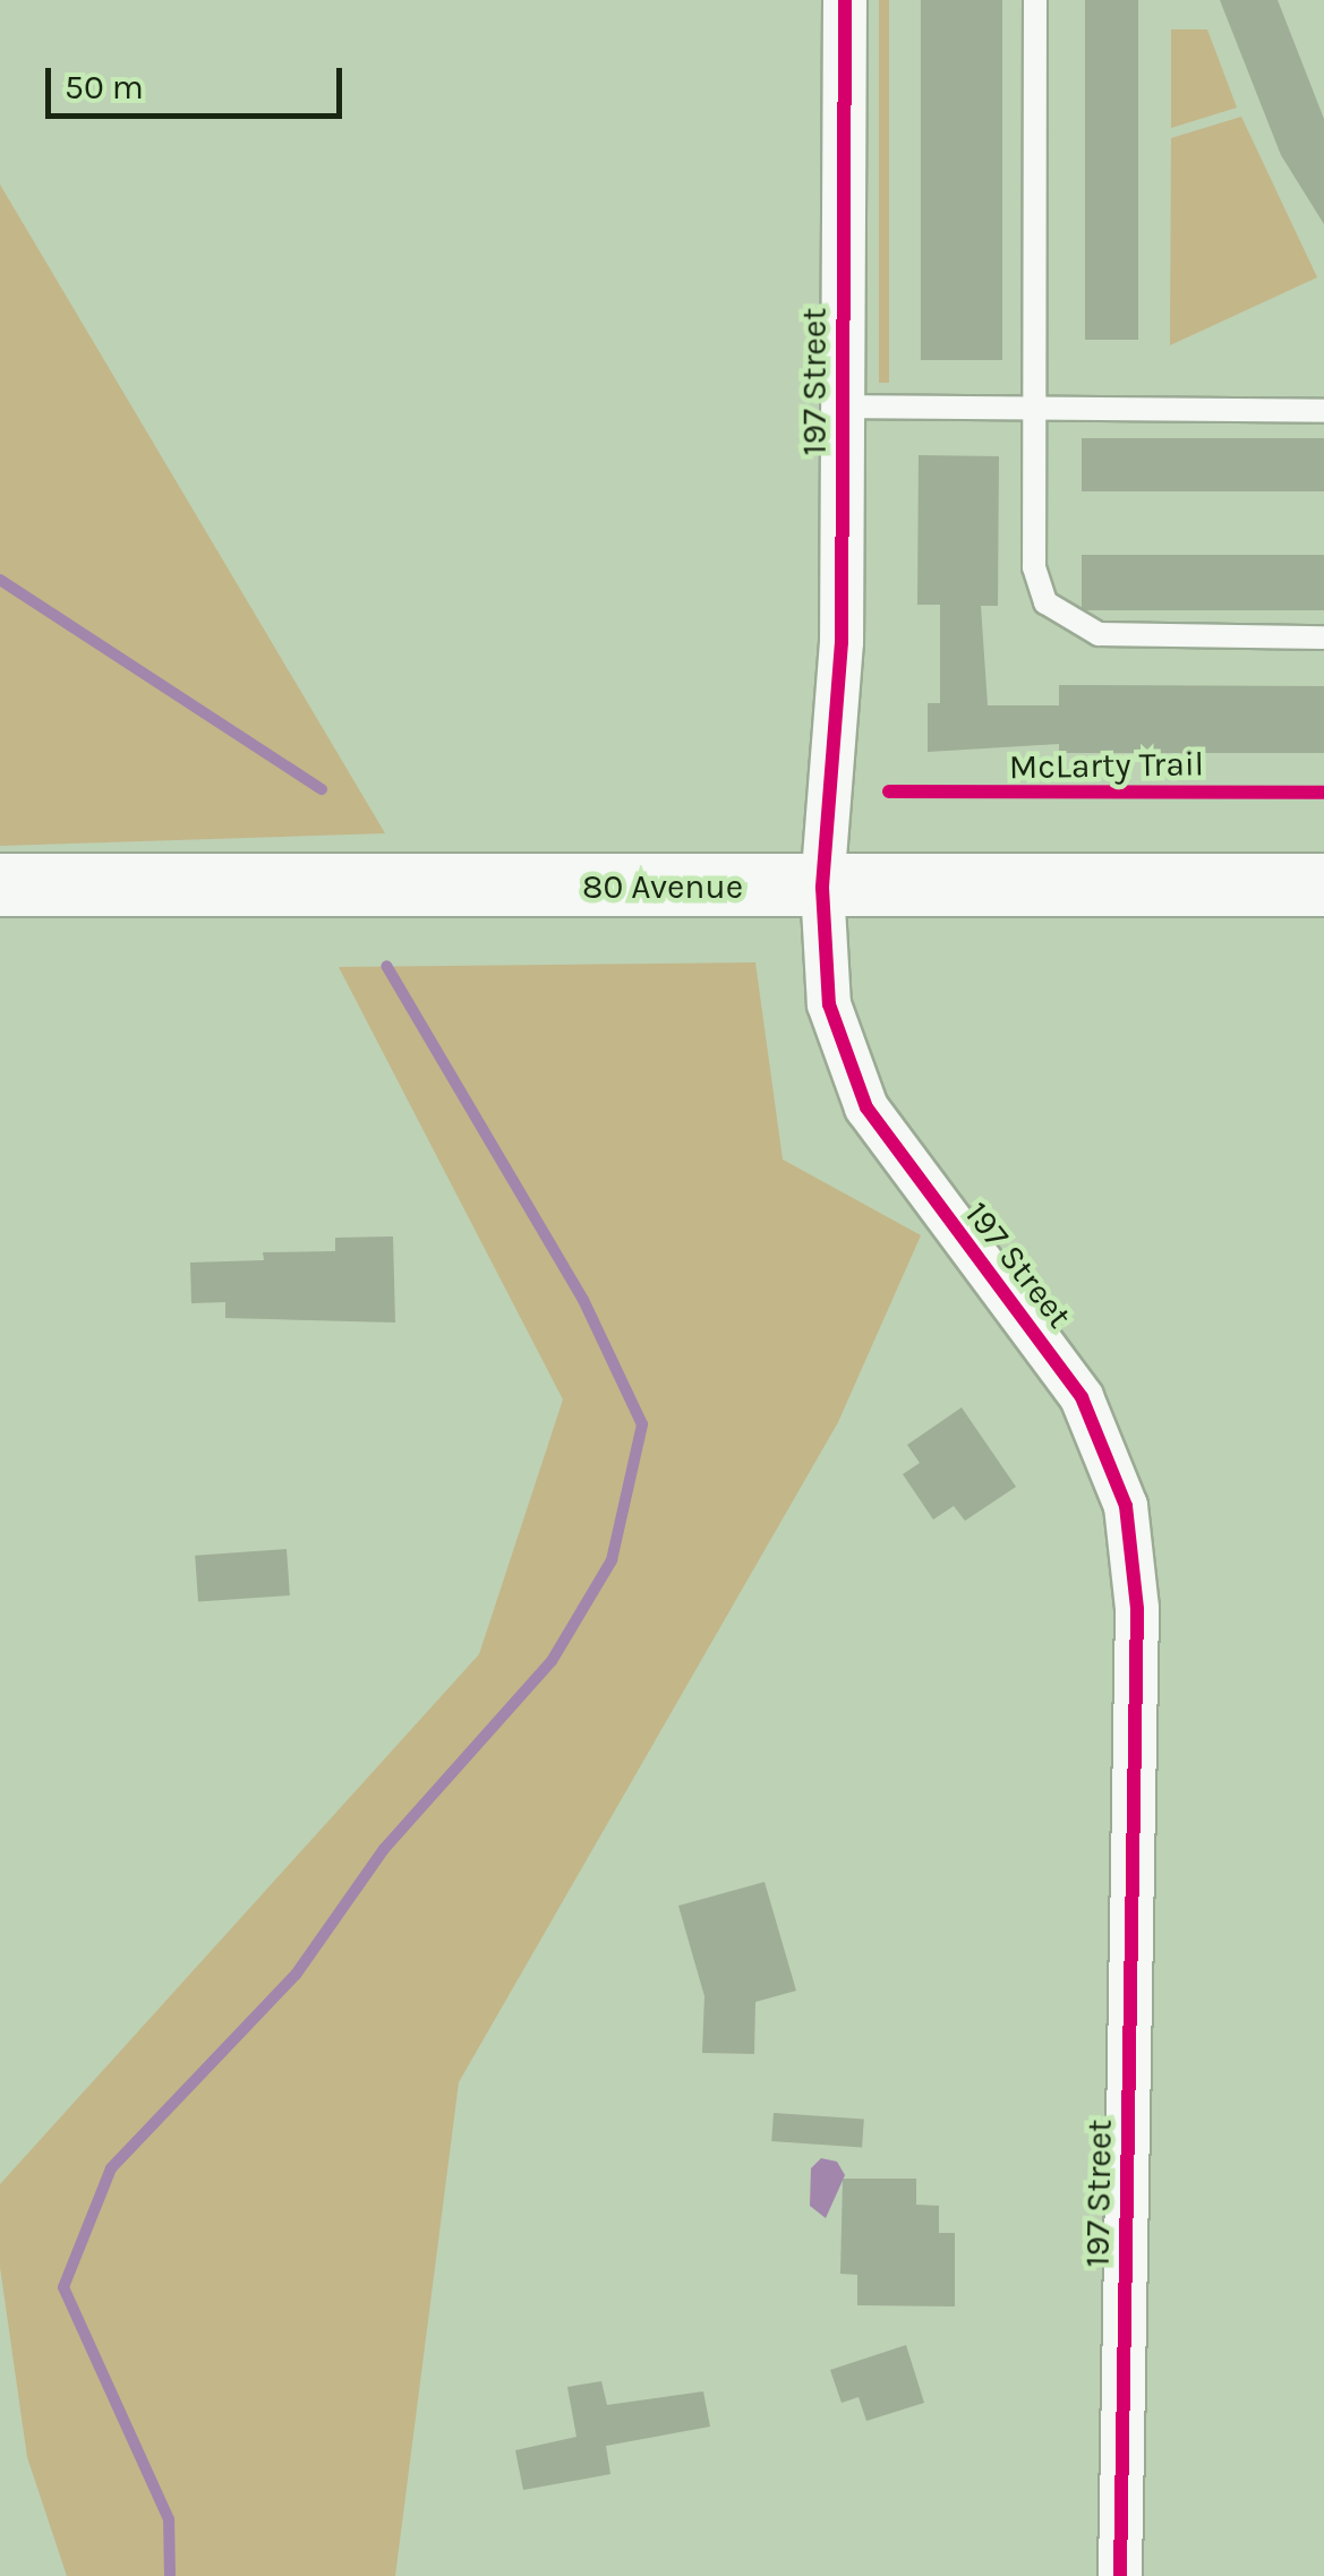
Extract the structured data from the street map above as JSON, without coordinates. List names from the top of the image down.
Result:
{
  "streets": {
    "main road": ["80 Avenue"],
    "street": ["197 Street"],
    "cycle path": ["McLarty Trail"]
  },
  "crossings": [
    ["197 Street", "80 Avenue"]
  ],
  "scale_bar": "50 m"
}
